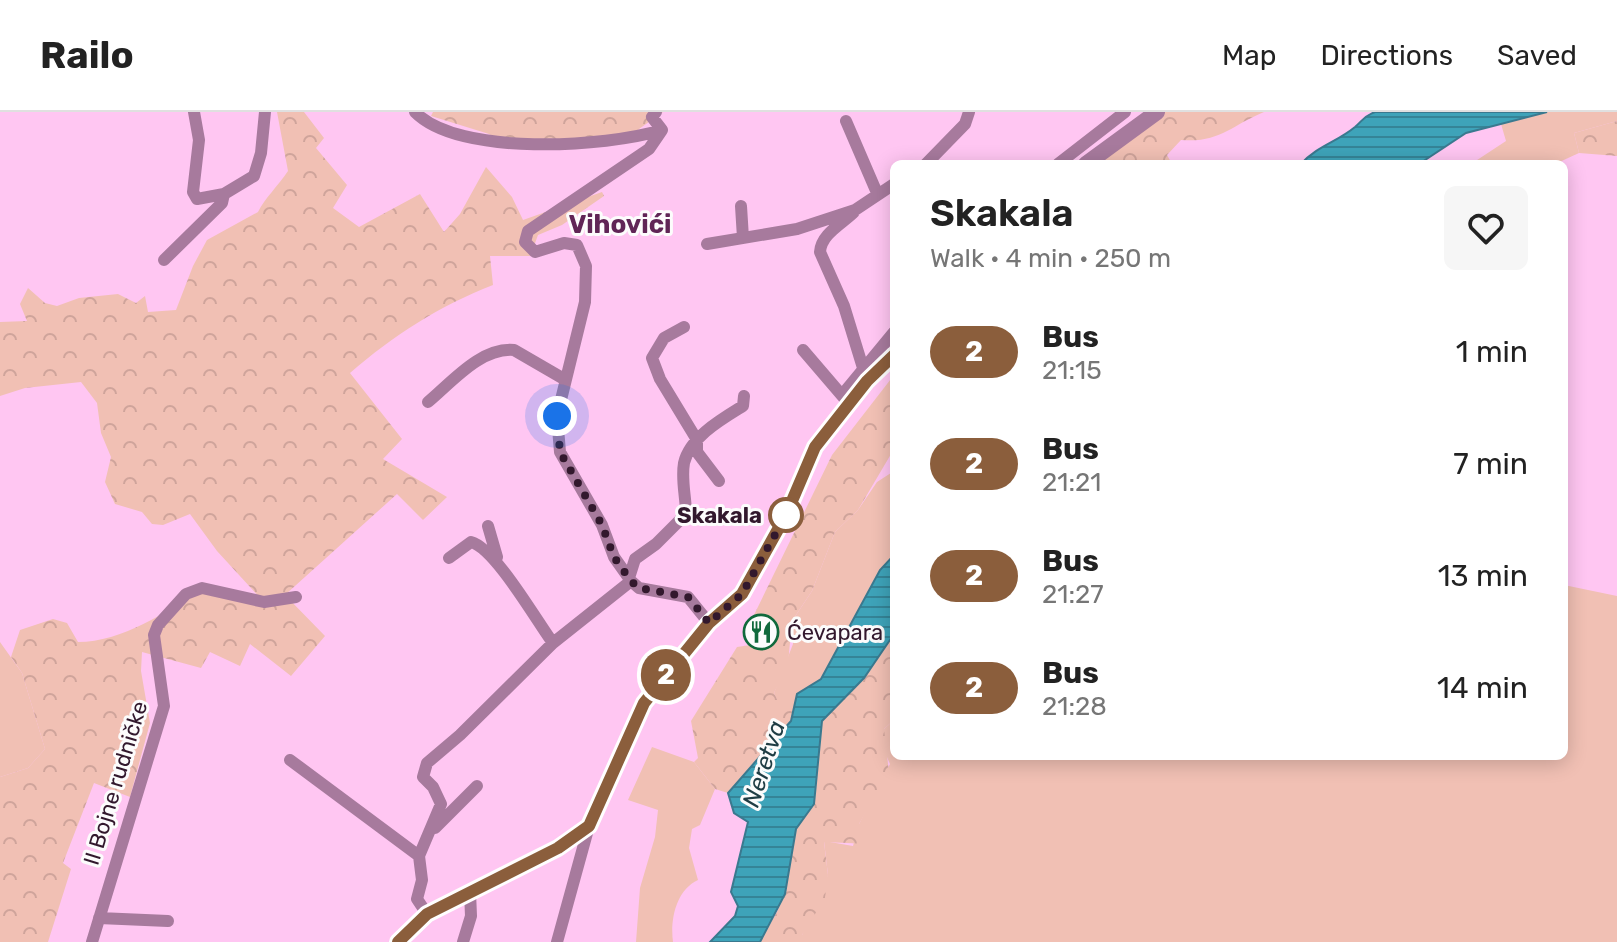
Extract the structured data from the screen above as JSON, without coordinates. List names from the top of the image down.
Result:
{
  "streets": {
    "street": ["II Bojne rudničke"]
  },
  "districts": ["Vihovići"],
  "water": ["Neretva"],
  "places": {
    "other": ["Skakala"],
    "restaurant": ["Ćevapara"]
  },
  "lines": ["bus line 2"],
  "page": {
    "header": "Railo",
    "nav": ["Map", "Directions", "Saved"],
    "on_map": "2",
    "heading": ["Skakala", "Walk · 4 min · 250 m"],
    "list": [
      {
        "mark": "2",
        "name": "Bus",
        "note": "21:15",
        "value": "1 min"
      },
      {
        "mark": "2",
        "name": "Bus",
        "note": "21:21",
        "value": "7 min"
      },
      {
        "mark": "2",
        "name": "Bus",
        "note": "21:27",
        "value": "13 min"
      },
      {
        "mark": "2",
        "name": "Bus",
        "note": "21:28",
        "value": "14 min"
      }
    ]
  }
}
